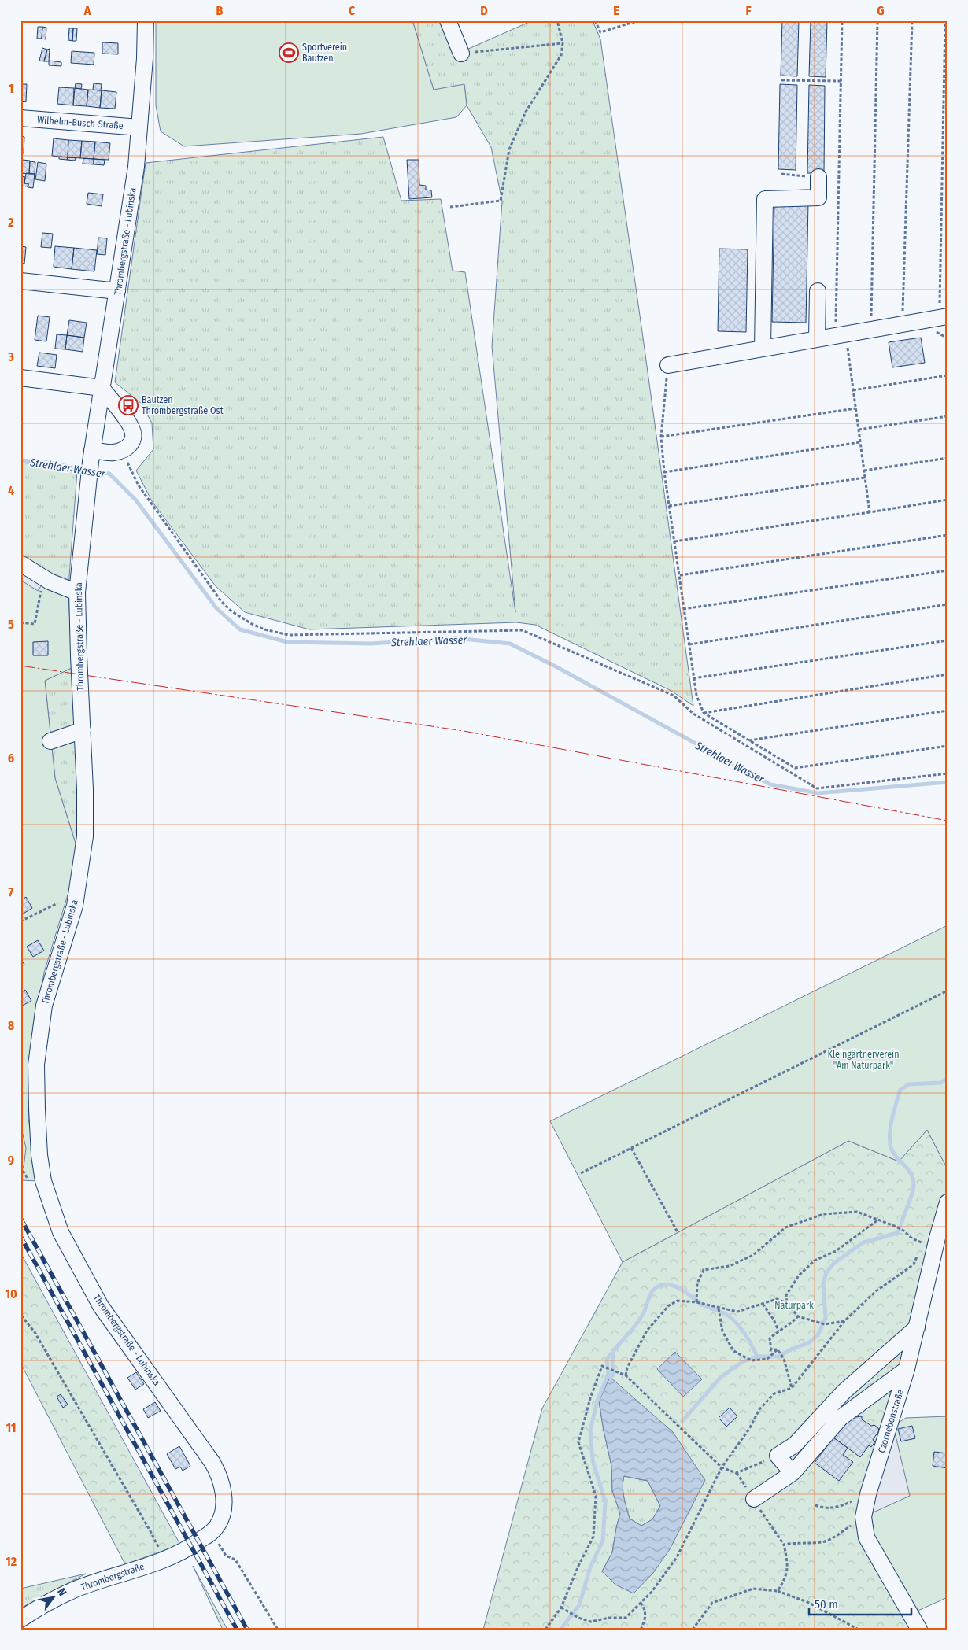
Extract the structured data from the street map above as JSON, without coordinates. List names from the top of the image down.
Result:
{
  "streets": {
    "street": [
      "Wilhelm-Busch-Straße",
      "Thrombergstraße - Lubinska",
      "Czornebohstraße",
      "Thrombergstraße"
    ]
  },
  "crossings": [
    ["Wilhelm-Busch-Straße", "Thrombergstraße - Lubinska"],
    ["Thrombergstraße - Lubinska", "Thrombergstraße"]
  ],
  "water": ["Strehlaer Wasser"],
  "parks": ["Kleingärtnerverein \"Am Naturpark\"", "Naturpark"],
  "places": {
    "sports": ["Sportverein Bautzen"],
    "bus stop": ["Bautzen Thrombergstraße Ost"]
  },
  "scale_bar": "50 m",
  "north": "top right",
  "grid": {
    "columns": [
      "A",
      "B",
      "C",
      "D",
      "E",
      "F",
      "G"
    ],
    "rows": [
      "1",
      "2",
      "3",
      "4",
      "5",
      "6",
      "7",
      "8",
      "9",
      "10",
      "11",
      "12"
    ]
  }
}
